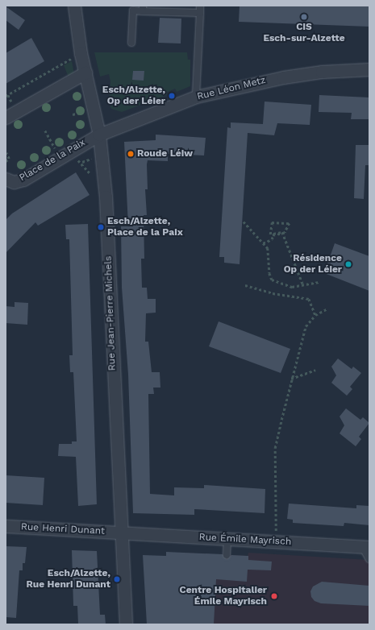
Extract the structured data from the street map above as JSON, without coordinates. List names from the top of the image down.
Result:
{
  "streets": {
    "street": [
      "Rue Léon Metz",
      "Place de la Paix",
      "Rue Jean-Pierre Michels",
      "Rue Henri Dunant",
      "Rue Émile Mayrisch"
    ]
  },
  "crossings": [
    ["Rue Léon Metz", "Place de la Paix"],
    ["Rue Léon Metz", "Rue Jean-Pierre Michels"],
    ["Place de la Paix", "Rue Jean-Pierre Michels"],
    ["Rue Jean-Pierre Michels", "Rue Henri Dunant"],
    ["Rue Jean-Pierre Michels", "Rue Émile Mayrisch"],
    ["Rue Henri Dunant", "Rue Émile Mayrisch"]
  ],
  "places": [
    "CIS Esch-sur-Alzette",
    "Esch/Alzette, Op der Léier",
    "Roude Léiw",
    "Esch/Alzette, Place de la Paix",
    "Résidence Op der Léier",
    "Esch/Alzette, Rue Henri Dunant",
    "Centre Hospitalier Émile Mayrisch"
  ]
}
